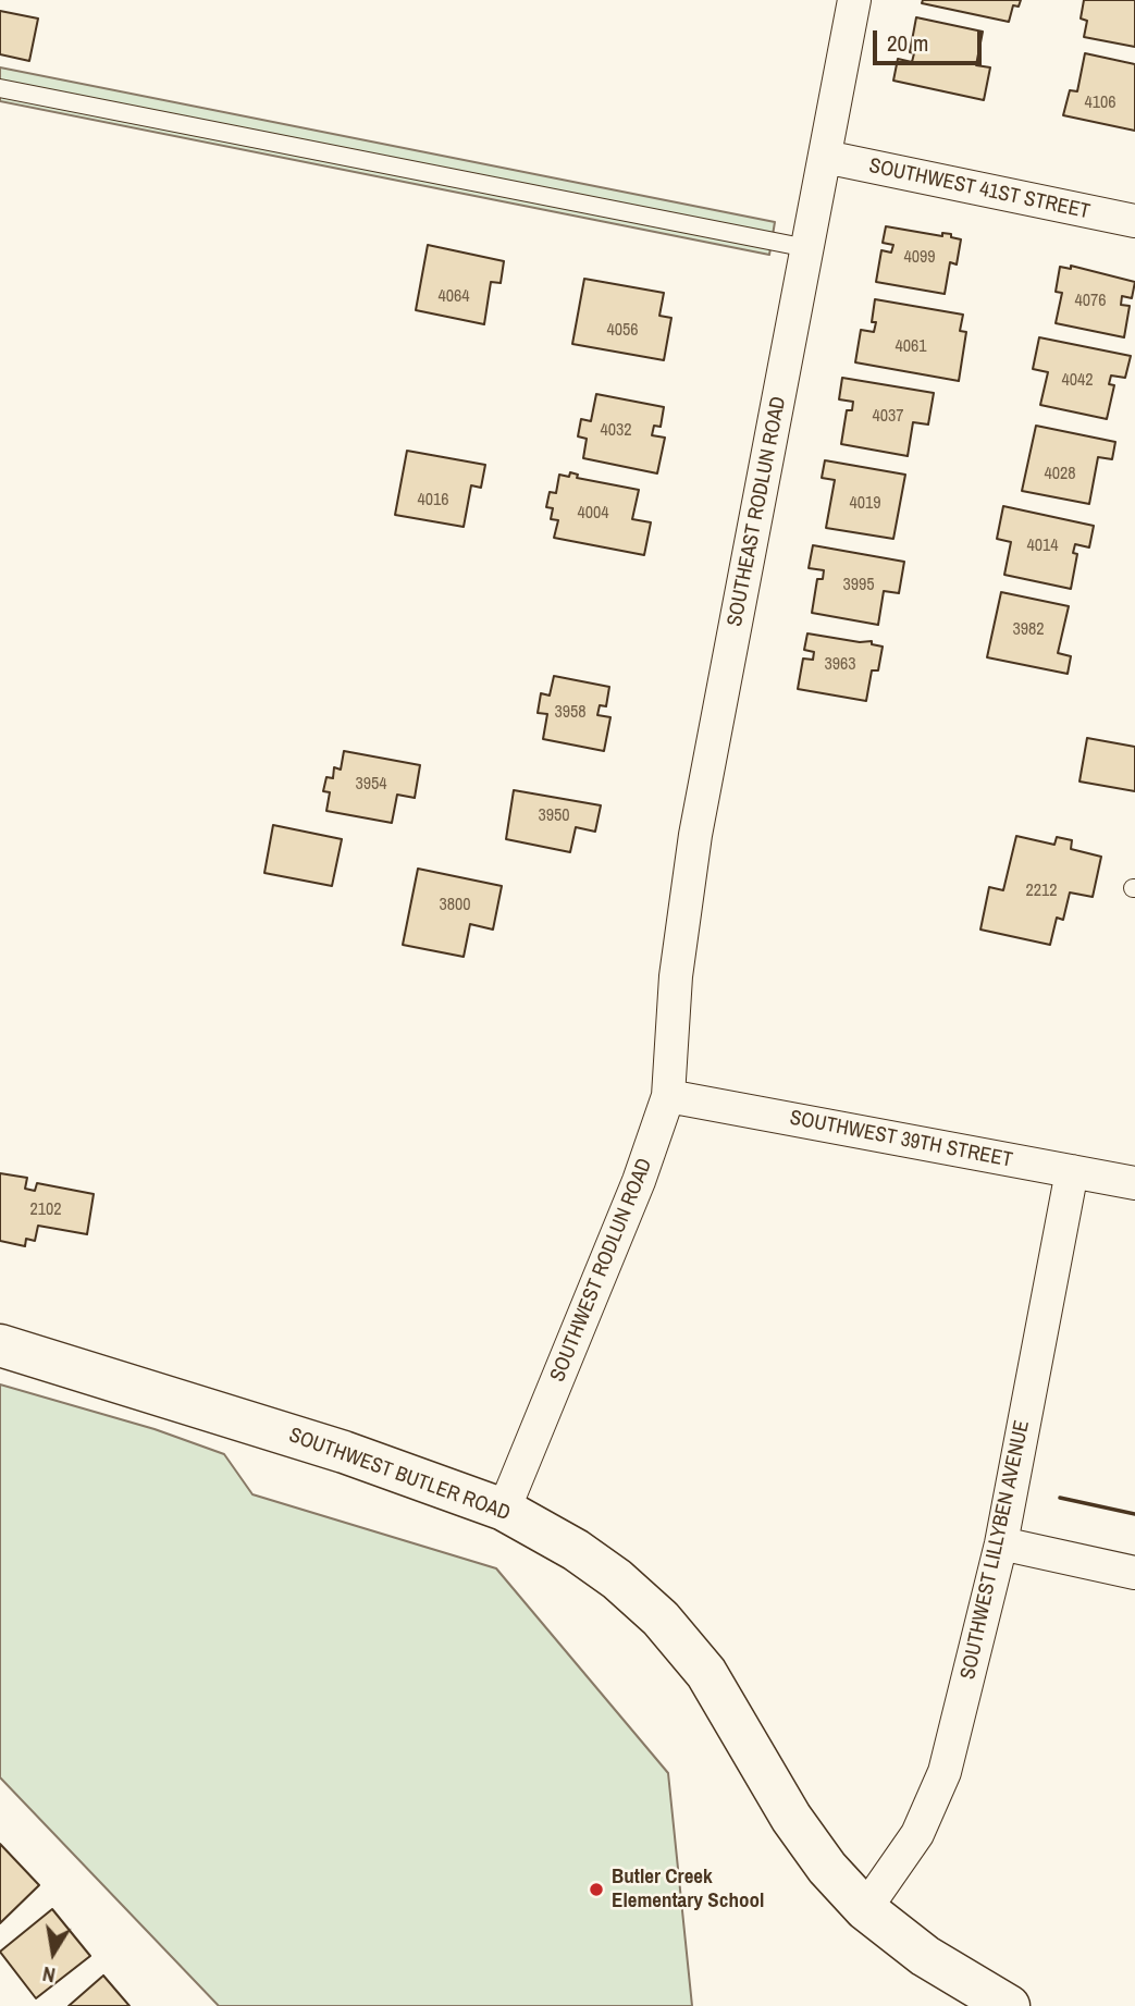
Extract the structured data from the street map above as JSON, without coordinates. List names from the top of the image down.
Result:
{
  "streets": {
    "main road": ["SOUTHWEST BUTLER ROAD"],
    "street": [
      "SOUTHWEST 41ST STREET",
      "SOUTHEAST RODLUN ROAD",
      "SOUTHWEST 39TH STREET",
      "SOUTHWEST RODLUN ROAD",
      "SOUTHWEST LILLYBEN AVENUE"
    ]
  },
  "crossings": [
    ["SOUTHWEST 41ST STREET", "SOUTHEAST RODLUN ROAD"],
    ["SOUTHEAST RODLUN ROAD", "SOUTHWEST RODLUN ROAD"],
    ["SOUTHWEST 39TH STREET", "SOUTHWEST RODLUN ROAD"],
    ["SOUTHWEST 39TH STREET", "SOUTHWEST LILLYBEN AVENUE"],
    ["SOUTHWEST RODLUN ROAD", "SOUTHWEST BUTLER ROAD"],
    ["SOUTHWEST BUTLER ROAD", "SOUTHWEST LILLYBEN AVENUE"]
  ],
  "places": ["Butler Creek Elementary School"],
  "house_numbers": [
    "4106",
    "4099",
    "4064",
    "4076",
    "4056",
    "4061",
    "4042",
    "4037",
    "4032",
    "4028",
    "4016",
    "4019",
    "4004",
    "4014",
    "3995",
    "3982",
    "3963",
    "3958",
    "3954",
    "3950",
    "2212",
    "3800",
    "2102"
  ],
  "scale_bar": "20 m",
  "north": "bottom"
}
